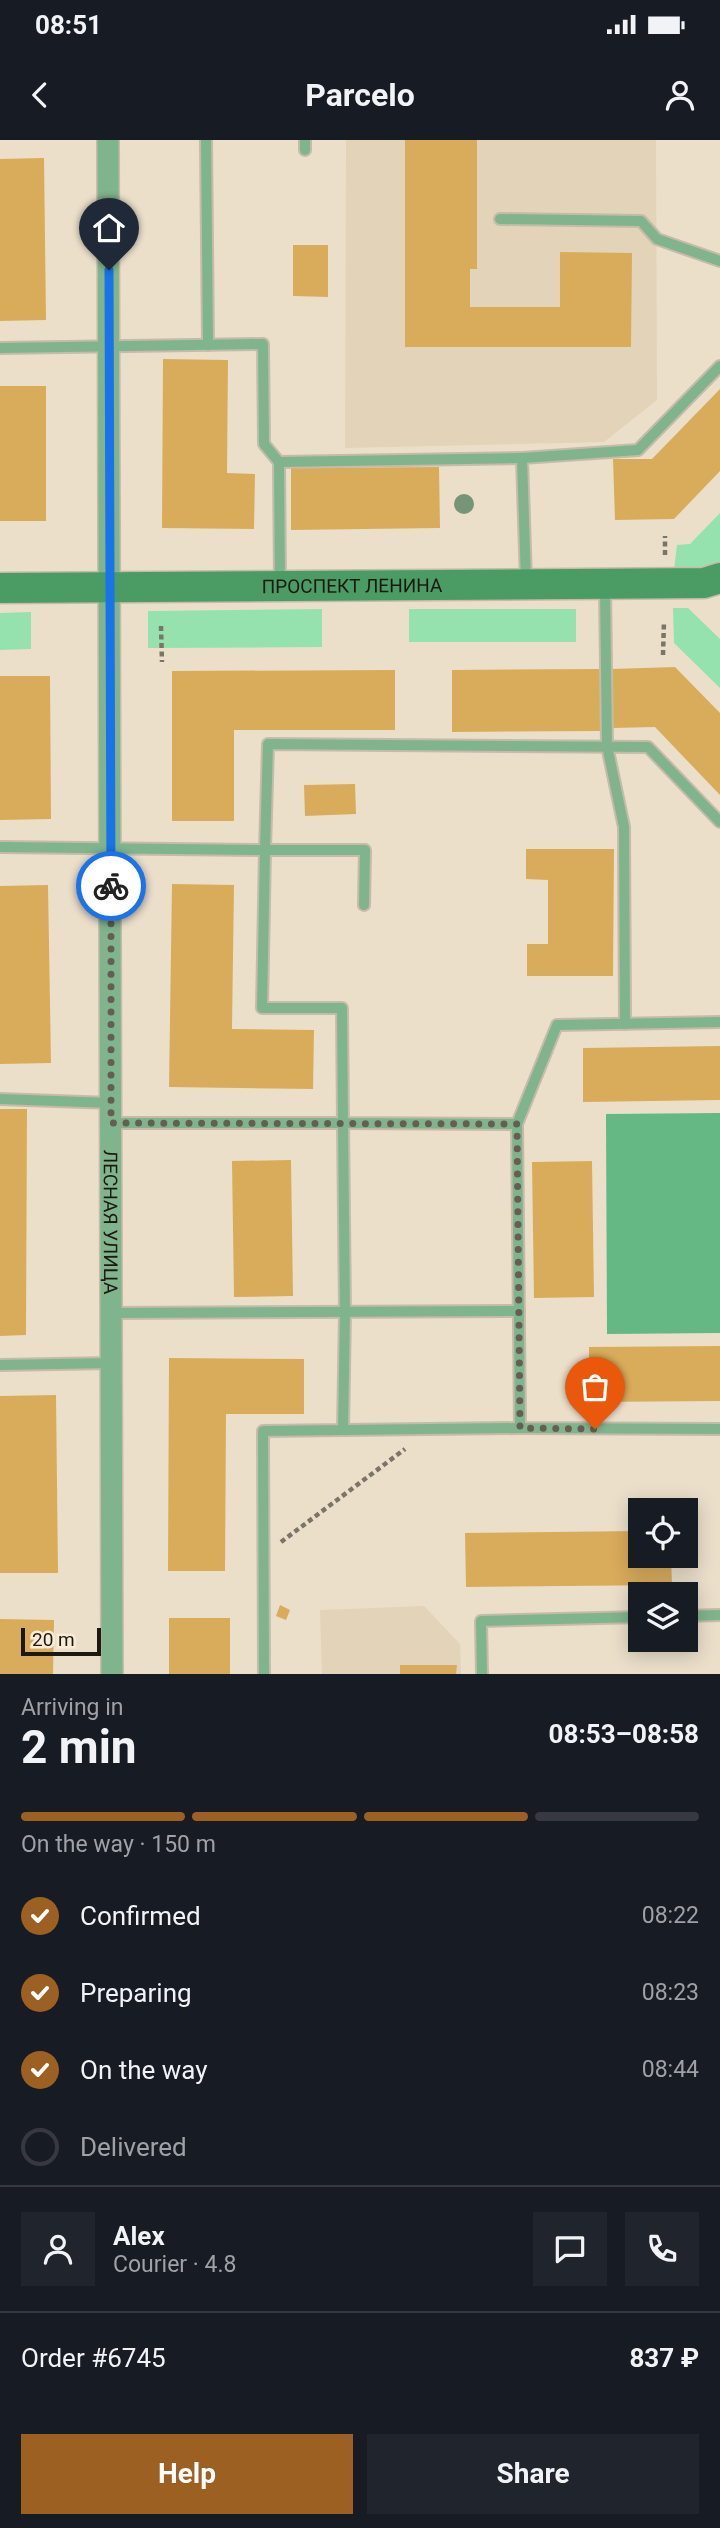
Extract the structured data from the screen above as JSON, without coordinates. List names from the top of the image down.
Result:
{
  "streets": {
    "main road": ["ПРОСПЕКТ ЛЕНИНА"],
    "street": ["ЛЕСНАЯ УЛИЦА"]
  },
  "crossings": [
    ["ПРОСПЕКТ ЛЕНИНА", "ЛЕСНАЯ УЛИЦА"]
  ],
  "scale_bar": "20 m",
  "page": {
    "status": "08:51",
    "header": "Parcelo",
    "scale": "20 m",
    "heading": ["2 min", "Arriving in", "08:53–08:58"],
    "panel": [
      "Alex",
      "Courier · 4.8",
      "Order #6745",
      "837 ₽"
    ],
    "bar": "On the way · 150 m",
    "list": [
      ["Confirmed", "08:22"],
      ["Preparing", "08:23"],
      ["On the way", "08:44"],
      "Delivered"
    ],
    "buttons": ["Help", "Share"]
  }
}
